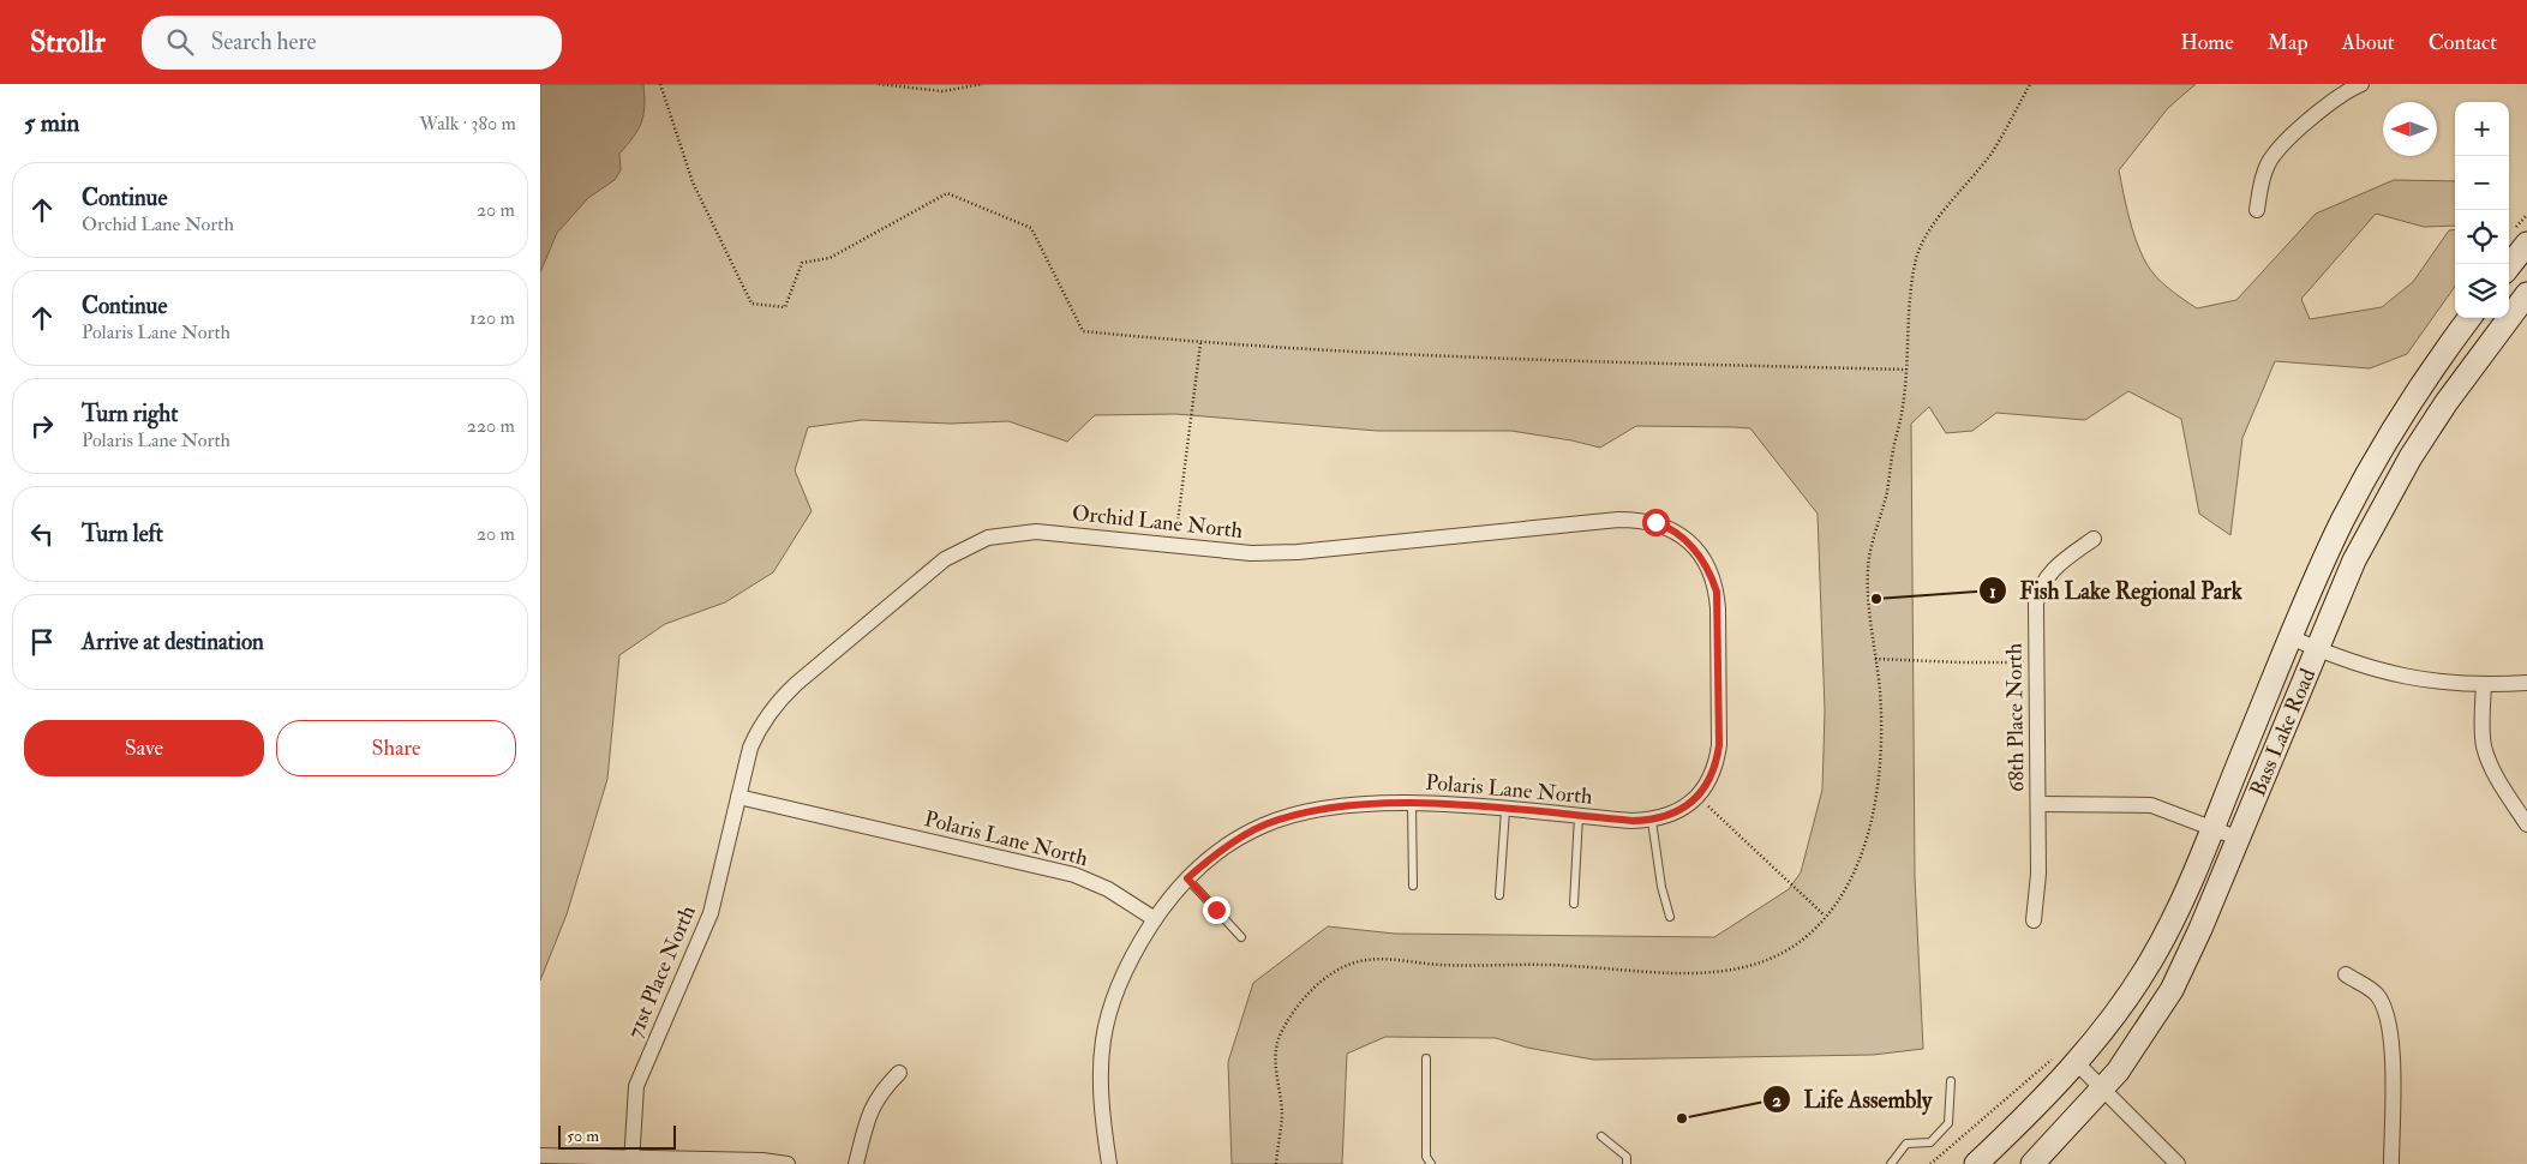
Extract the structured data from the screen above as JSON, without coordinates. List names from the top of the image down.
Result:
{
  "streets": {
    "main road": ["Bass Lake Road"],
    "street": [
      "Orchid Lane North",
      "68th Place North",
      "Polaris Lane North",
      "71st Place North"
    ]
  },
  "crossings": [
    ["Orchid Lane North", "Polaris Lane North"],
    ["Orchid Lane North", "71st Place North"],
    ["Polaris Lane North", "71st Place North"]
  ],
  "places": ["Fish Lake Regional Park", "Life Assembly"],
  "scale_bar": "50 m",
  "north": "left",
  "page": {
    "header": "Strollr",
    "search": "Search here",
    "nav": [
      "Home",
      "Map",
      "About",
      "Contact"
    ],
    "heading": ["5 min", "Walk · 380 m"],
    "map_buttons": ["+", "−"],
    "list": [
      ["Continue", "Orchid Lane North", "20 m"],
      ["Continue", "Polaris Lane North", "120 m"],
      ["Turn right", "Polaris Lane North", "220 m"],
      ["Turn left", "20 m"],
      "Arrive at destination"
    ],
    "buttons": ["Save", "Share"],
    "scale": "50 m"
  }
}
